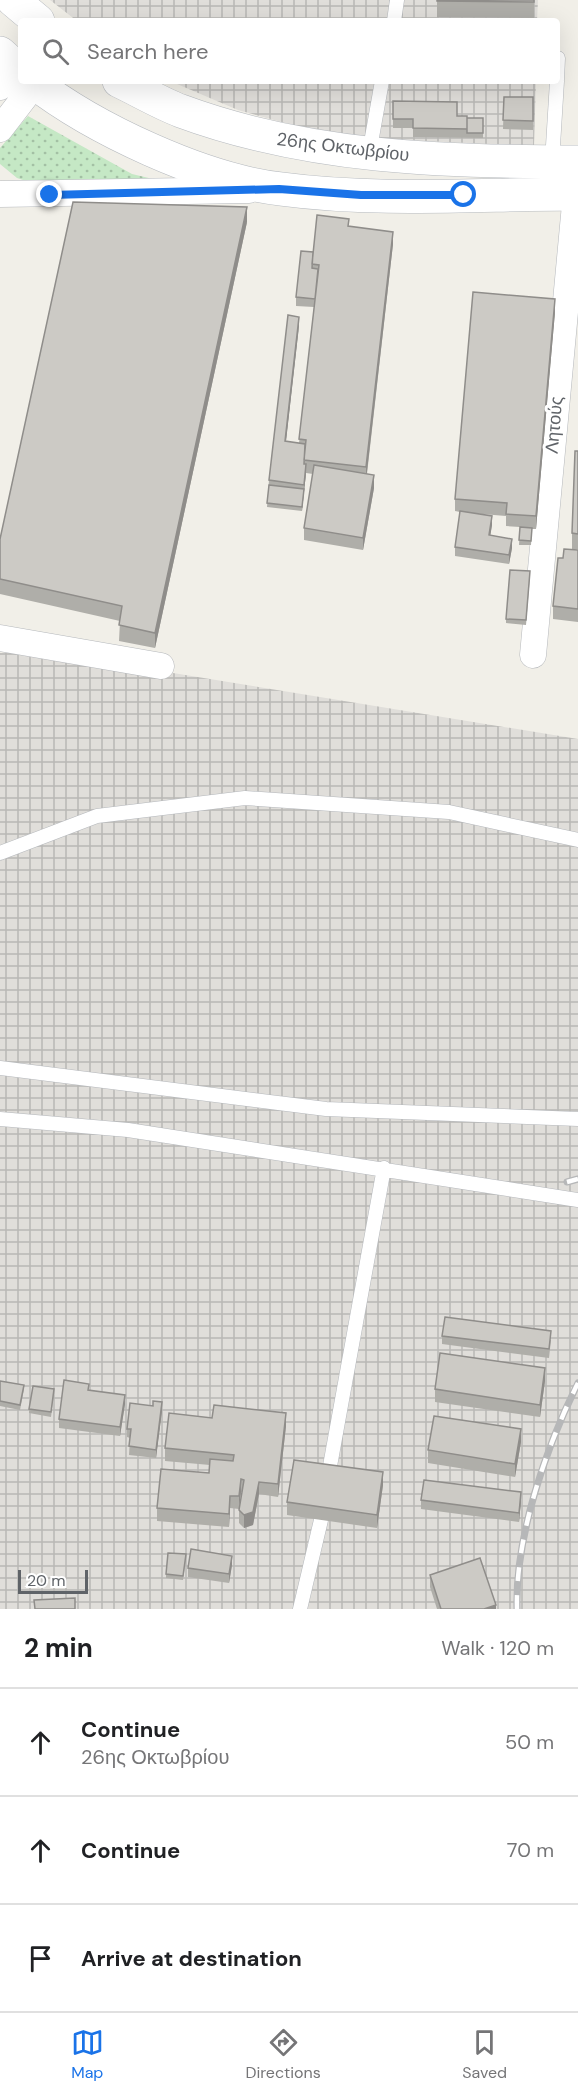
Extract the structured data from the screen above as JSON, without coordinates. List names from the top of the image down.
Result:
{
  "streets": {
    "main road": ["26ης Οκτωβρίου"],
    "street": ["Λητούς"]
  },
  "scale_bar": "20 m",
  "page": {
    "search": "Search here",
    "scale": "20 m",
    "heading": ["2 min", "Walk · 120 m"],
    "list": [
      ["Continue", "26ης Οκτωβρίου", "50 m"],
      ["Continue", "70 m"],
      "Arrive at destination"
    ],
    "nav": ["Map", "Directions", "Saved"]
  }
}
